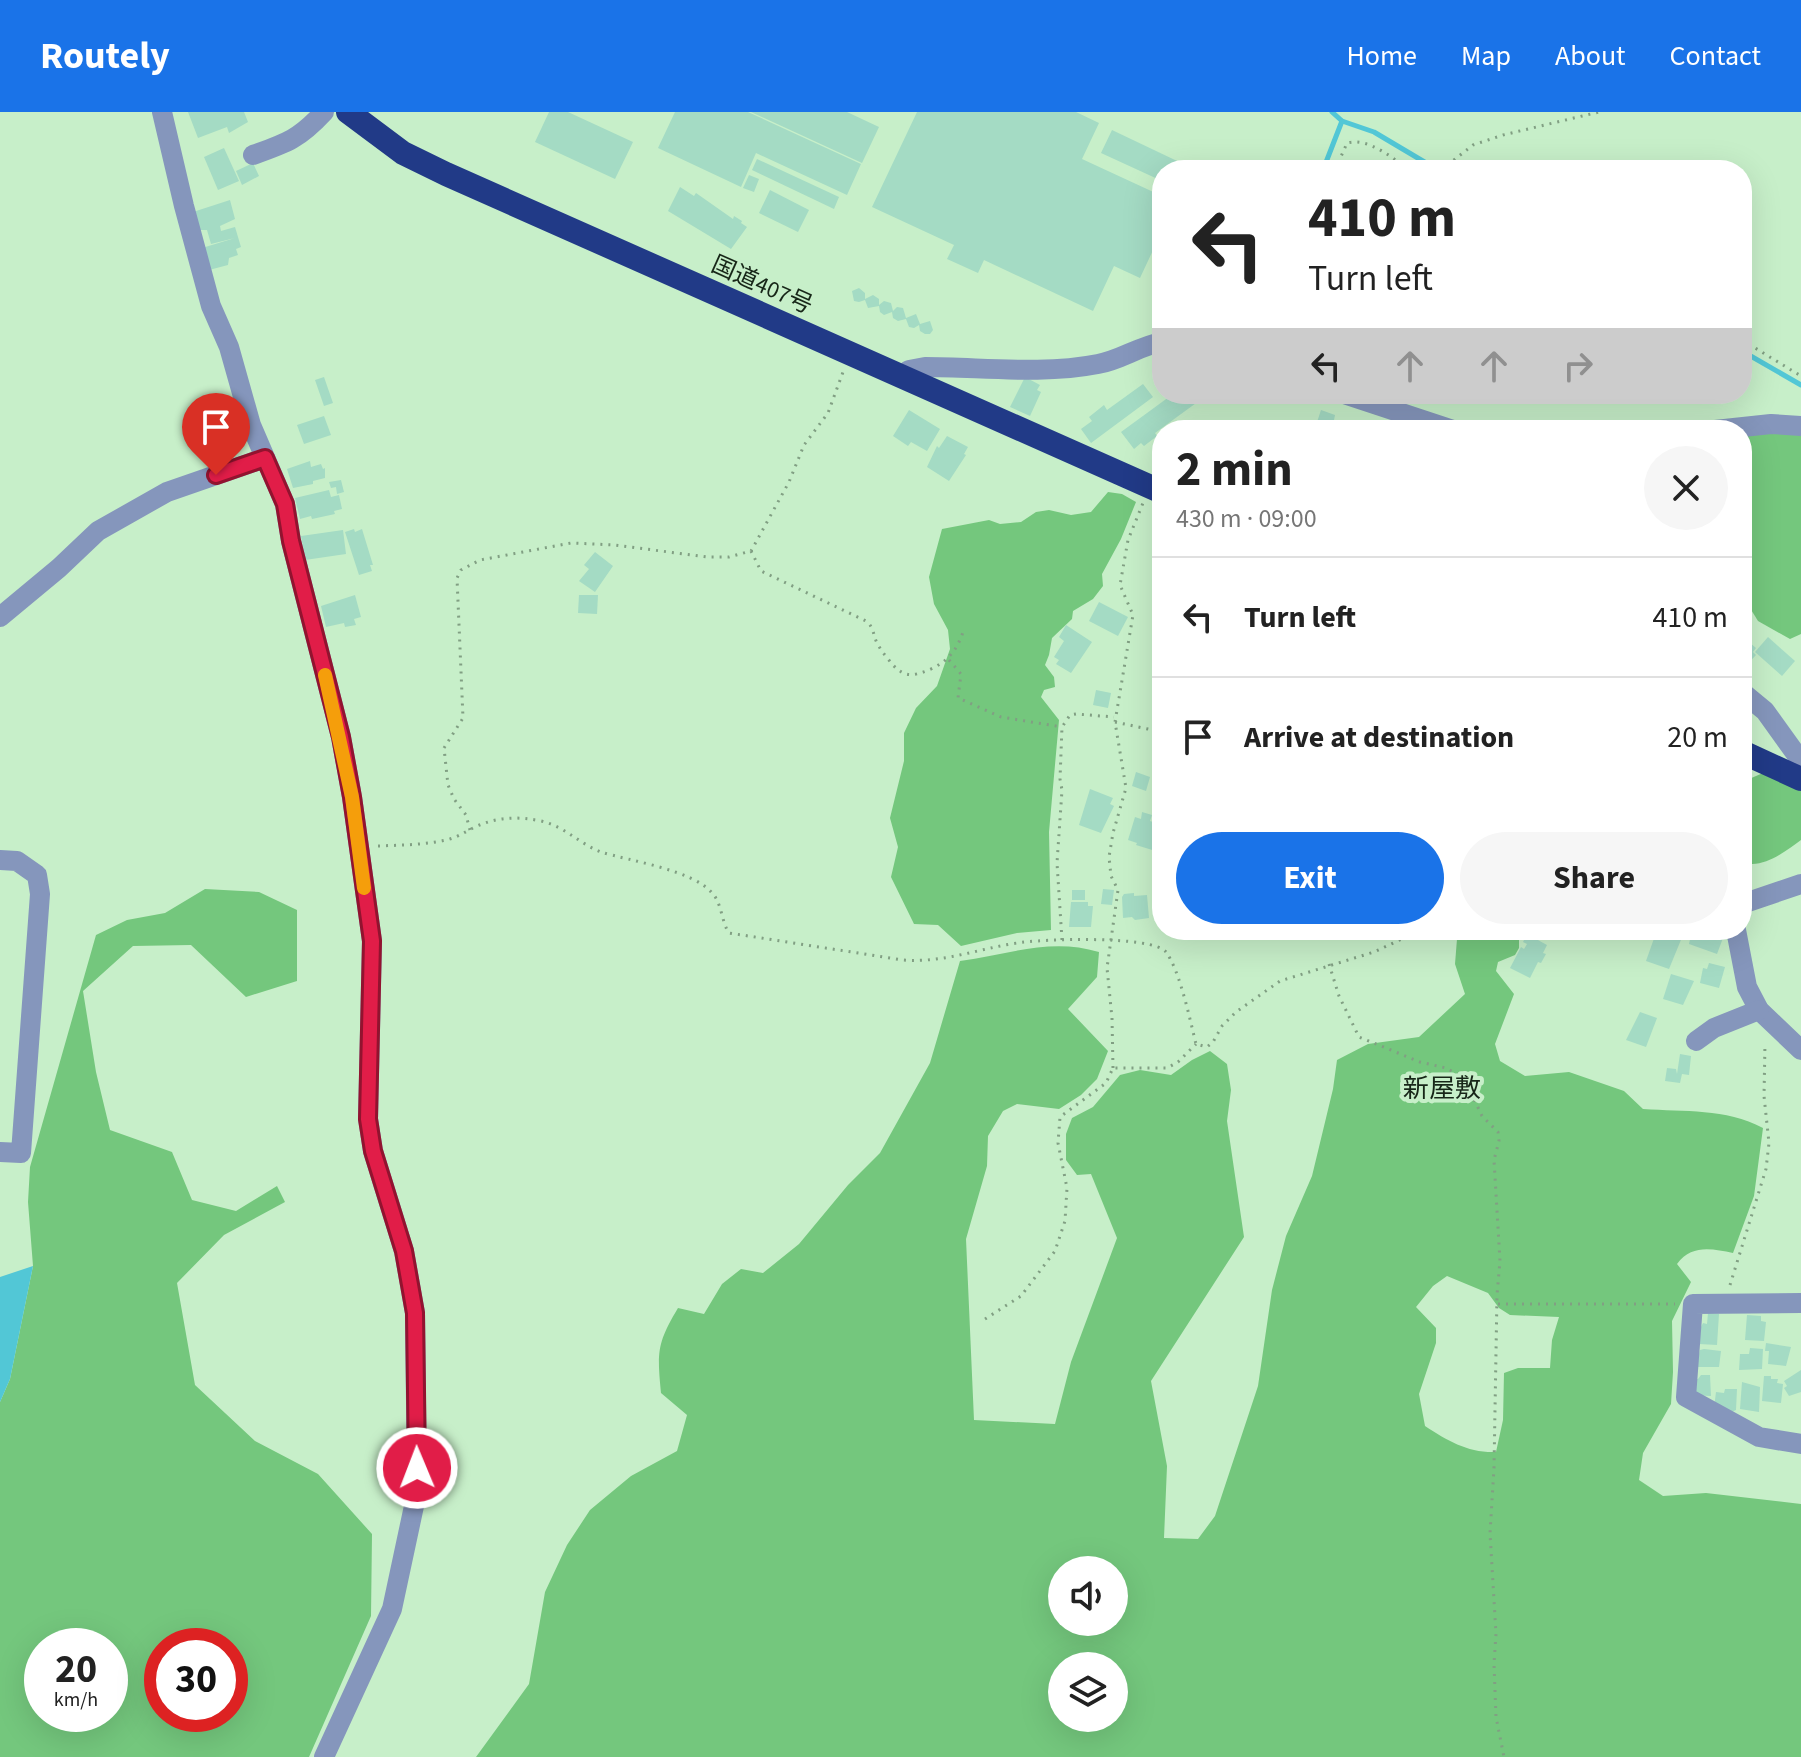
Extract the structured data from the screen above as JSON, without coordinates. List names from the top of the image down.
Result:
{
  "streets": {
    "highway": ["国道407号"]
  },
  "districts": ["新屋敷"],
  "page": {
    "header": "Routely",
    "nav": [
      "Home",
      "Map",
      "About",
      "Contact"
    ],
    "turn": ["410 m", "Turn left"],
    "heading": ["2 min", "430 m · 09:00"],
    "list": [
      {
        "name": "Turn left",
        "value": "410 m"
      },
      {
        "name": "Arrive at destination",
        "value": "20 m"
      }
    ],
    "buttons": ["Exit", "Share"],
    "speed": "20 km/h",
    "limit": "30"
  }
}
